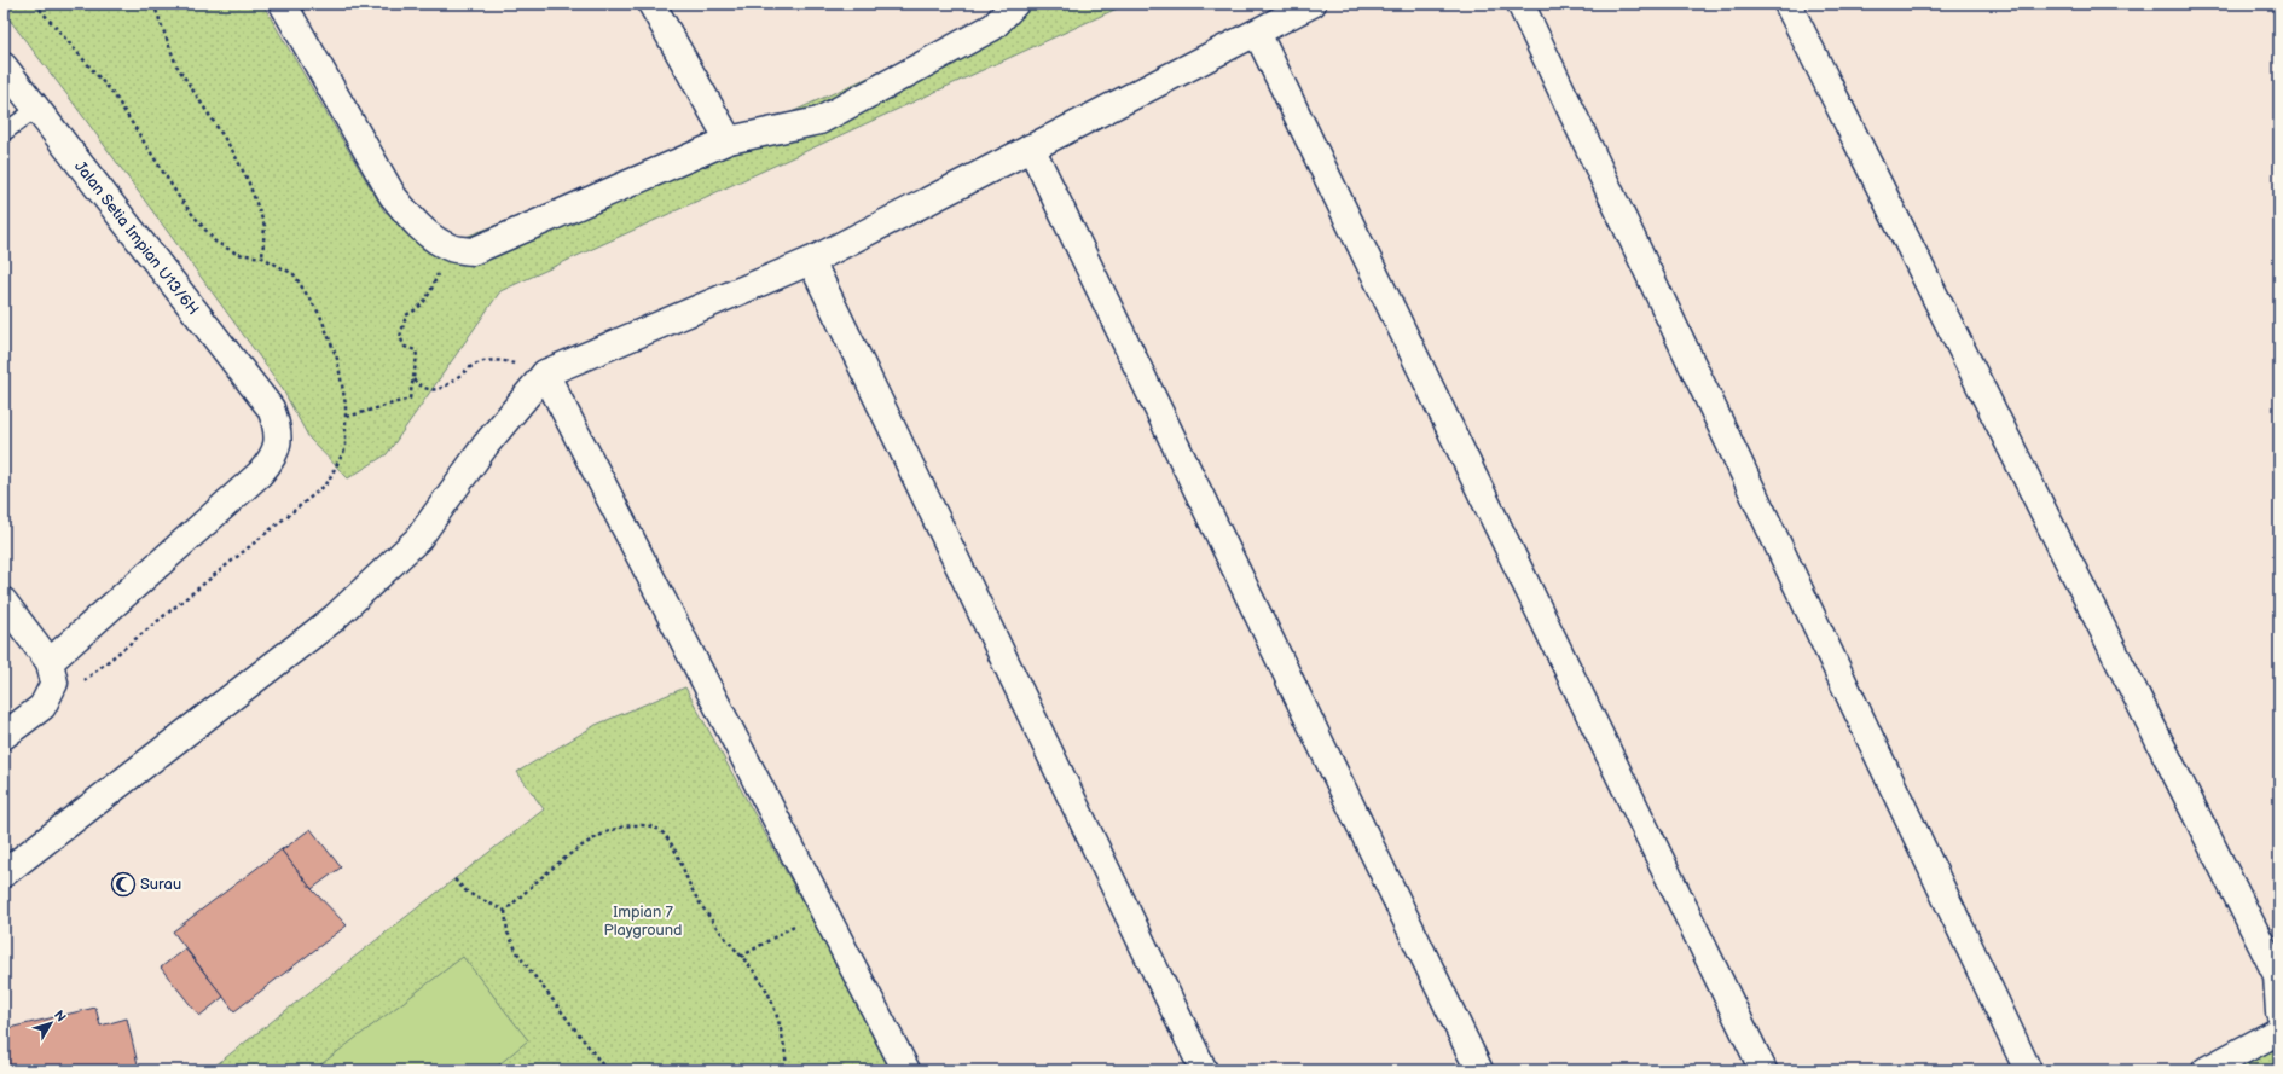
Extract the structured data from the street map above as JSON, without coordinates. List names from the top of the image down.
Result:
{
  "streets": {
    "street": ["Jalan Setia Impian U13/6H"]
  },
  "parks": ["Impian 7 Playground"],
  "places": {
    "mosque": ["Surau"]
  },
  "north": "top right"
}
